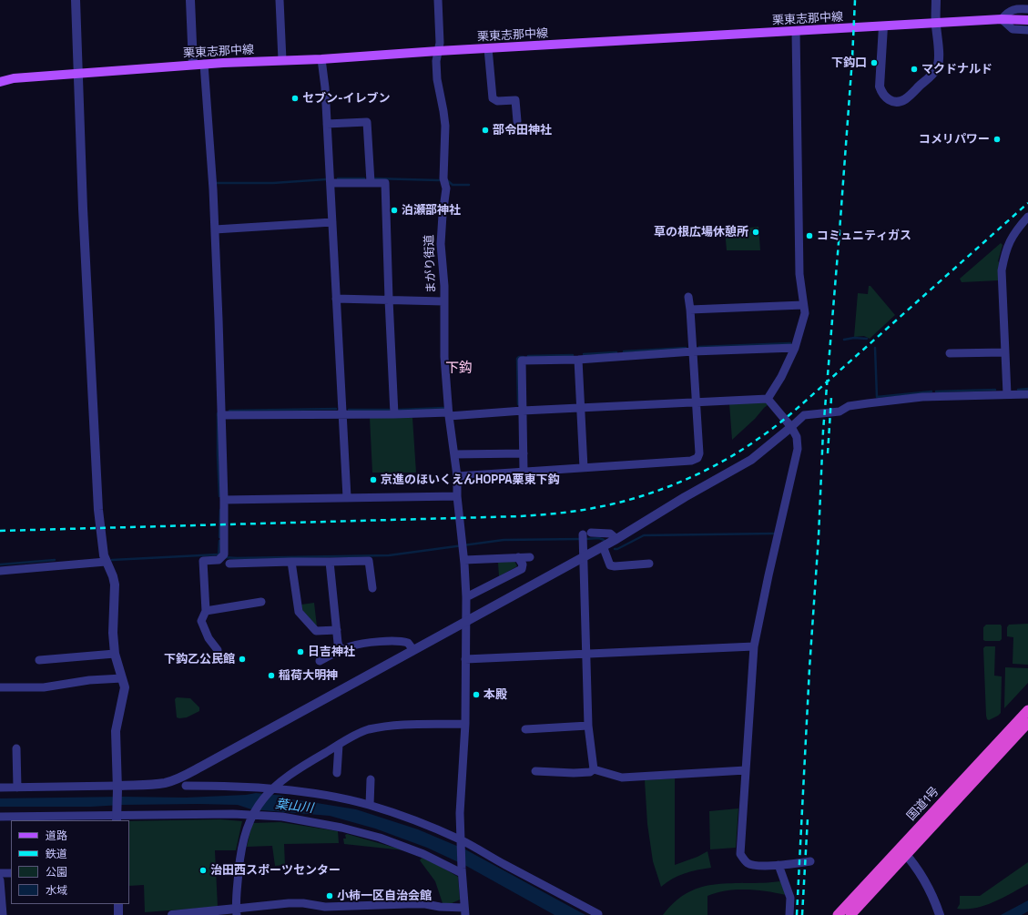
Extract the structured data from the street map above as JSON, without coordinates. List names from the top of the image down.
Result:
{
  "streets": {
    "highway": ["国道1号"],
    "main road": ["栗東志那中線"],
    "street": ["まがり街道"]
  },
  "crossings": [
    ["栗東志那中線", "まがり街道"]
  ],
  "districts": ["下鈎"],
  "water": ["葉山川"],
  "places": [
    "下鈎口",
    "マクドナルド",
    "セブン-イレブン",
    "部令田神社",
    "コメリパワー",
    "泊瀬部神社",
    "草の根広場休憩所",
    "コミュニティガス",
    "京進のほいくえんHOPPA栗東下鈎",
    "日吉神社",
    "下鈎乙公民館",
    "稲荷大明神",
    "本殿",
    "治田西スポーツセンター",
    "小柿一区自治会館"
  ],
  "legend": [
    "道路",
    "鉄道",
    "公園",
    "水域"
  ]
}
